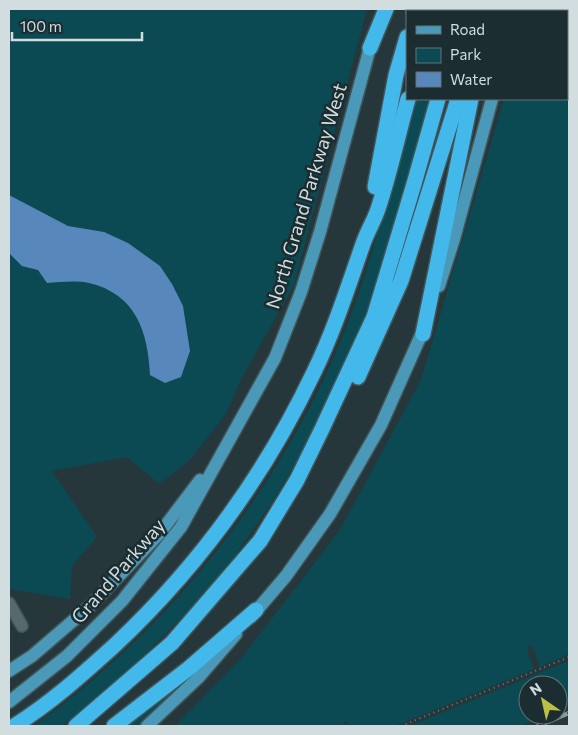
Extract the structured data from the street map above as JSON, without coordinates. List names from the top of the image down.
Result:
{
  "streets": {
    "main road": ["North Grand Parkway West", "Grand Parkway"]
  },
  "crossings": [
    ["North Grand Parkway West", "Grand Parkway"]
  ],
  "legend": ["Road", "Park", "Water"],
  "scale_bar": "100 m",
  "north": "top left"
}
